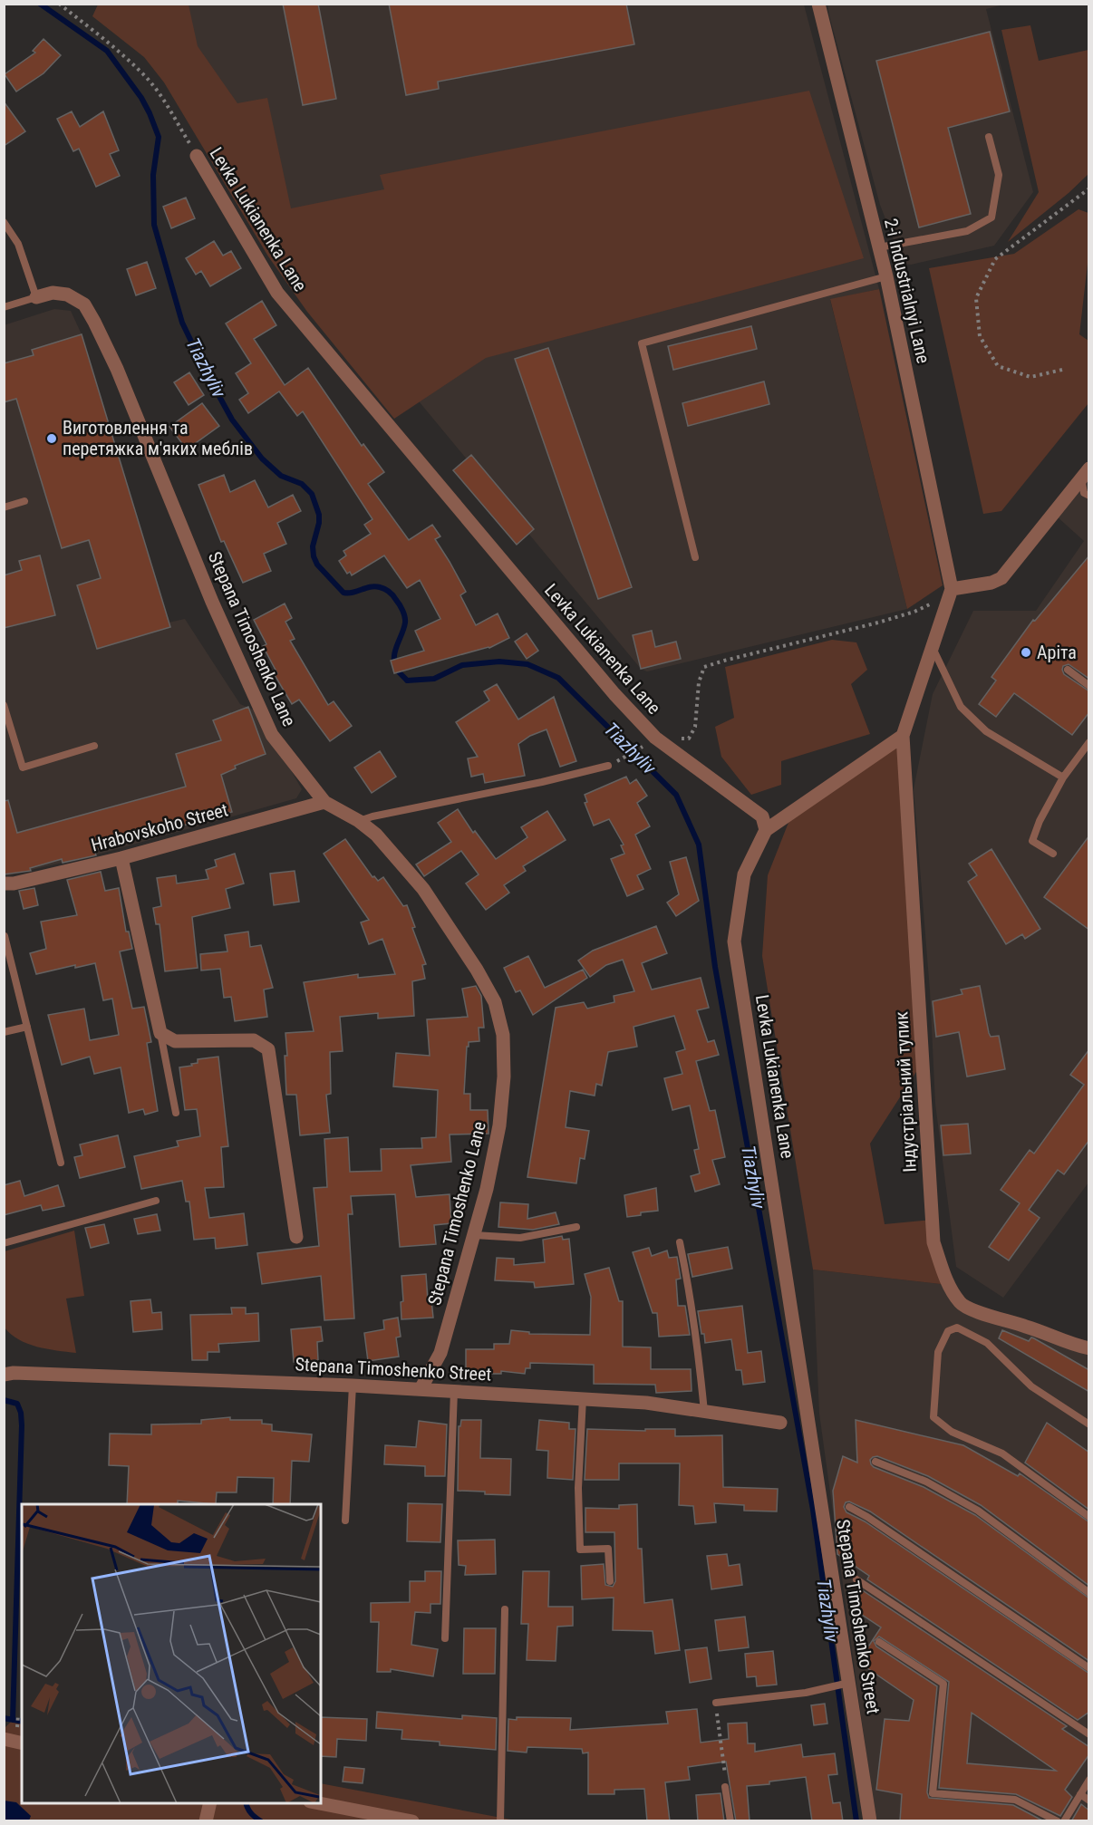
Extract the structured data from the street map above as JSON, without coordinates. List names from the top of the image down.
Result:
{
  "streets": {
    "street": [
      "Levka Lukianenka Lane",
      "2-i Industrialnyi Lane",
      "Stepana Timoshenko Lane",
      "Hrabovskoho Street",
      "Індустріальний тупик",
      "Stepana Timoshenko Street"
    ]
  },
  "crossings": [
    ["Levka Lukianenka Lane", "Stepana Timoshenko Street"],
    ["Stepana Timoshenko Lane", "Hrabovskoho Street"],
    ["Stepana Timoshenko Lane", "Stepana Timoshenko Street"]
  ],
  "water": ["Tiazhyliv"],
  "places": ["Виготовлення та перетяжка м'яких меблів", "Аріта"]
}
